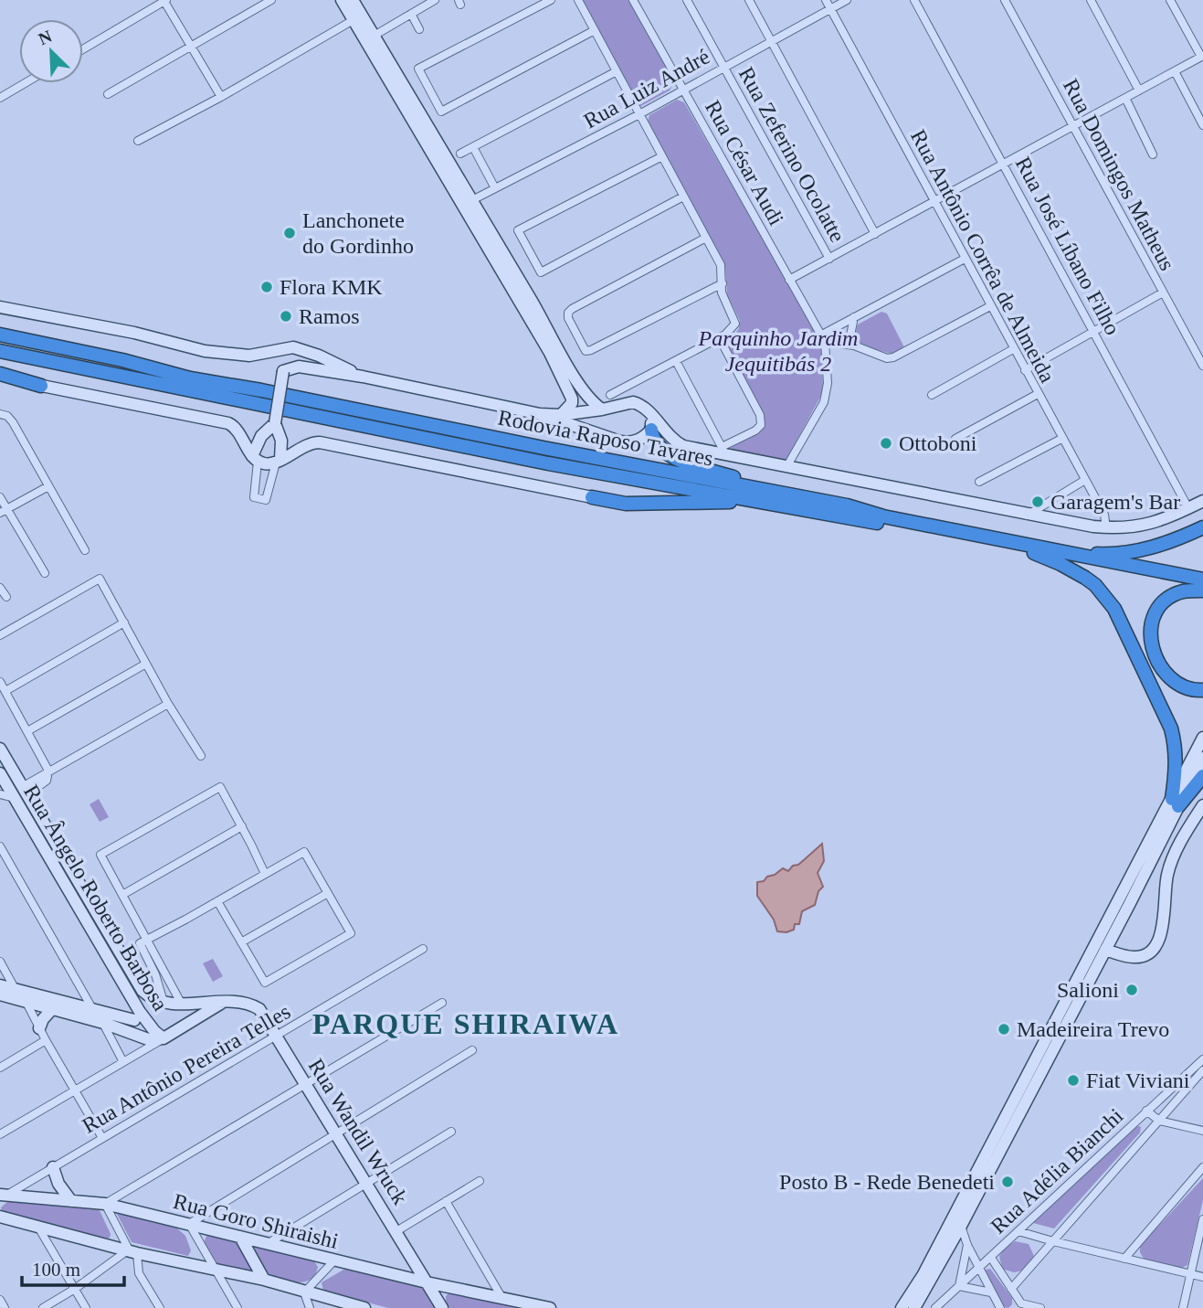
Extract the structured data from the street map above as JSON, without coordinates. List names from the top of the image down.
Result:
{
  "streets": {
    "highway": ["Rodovia Raposo Tavares"],
    "main road": ["Rua Ângelo Roberto Barbosa", "Rua Wandil Wruck", "Rua Goro Shiraishi"],
    "street": [
      "Rua Luiz André",
      "Rua Zeferino Ocolatte",
      "Rua César Audi",
      "Rua Domingos Matheus",
      "Rua José Líbano Filho",
      "Rua Antônio Corrêa de Almeida",
      "Rua Antônio Pereira Telles",
      "Rua Adélia Bianchi"
    ]
  },
  "crossings": [
    ["Rua Luiz André", "Rua Zeferino Ocolatte"],
    ["Rua Luiz André", "Rua César Audi"],
    ["Rua Luiz André", "Rua Antônio Corrêa de Almeida"],
    ["Rua Antônio Pereira Telles", "Rua Wandil Wruck"],
    ["Rua Antônio Pereira Telles", "Rua Goro Shiraishi"],
    ["Rua Wandil Wruck", "Rua Goro Shiraishi"]
  ],
  "districts": ["PARQUE SHIRAIWA"],
  "parks": ["Parquinho Jardim Jequitibás 2"],
  "places": [
    "Lanchonete do Gordinho",
    "Flora KMK",
    "Ramos",
    "Ottoboni",
    "Garagem's Bar",
    "Salioni",
    "Madeireira Trevo",
    "Fiat Viviani",
    "Posto B - Rede Benedeti"
  ],
  "scale_bar": "100 m",
  "north": "top left"
}
